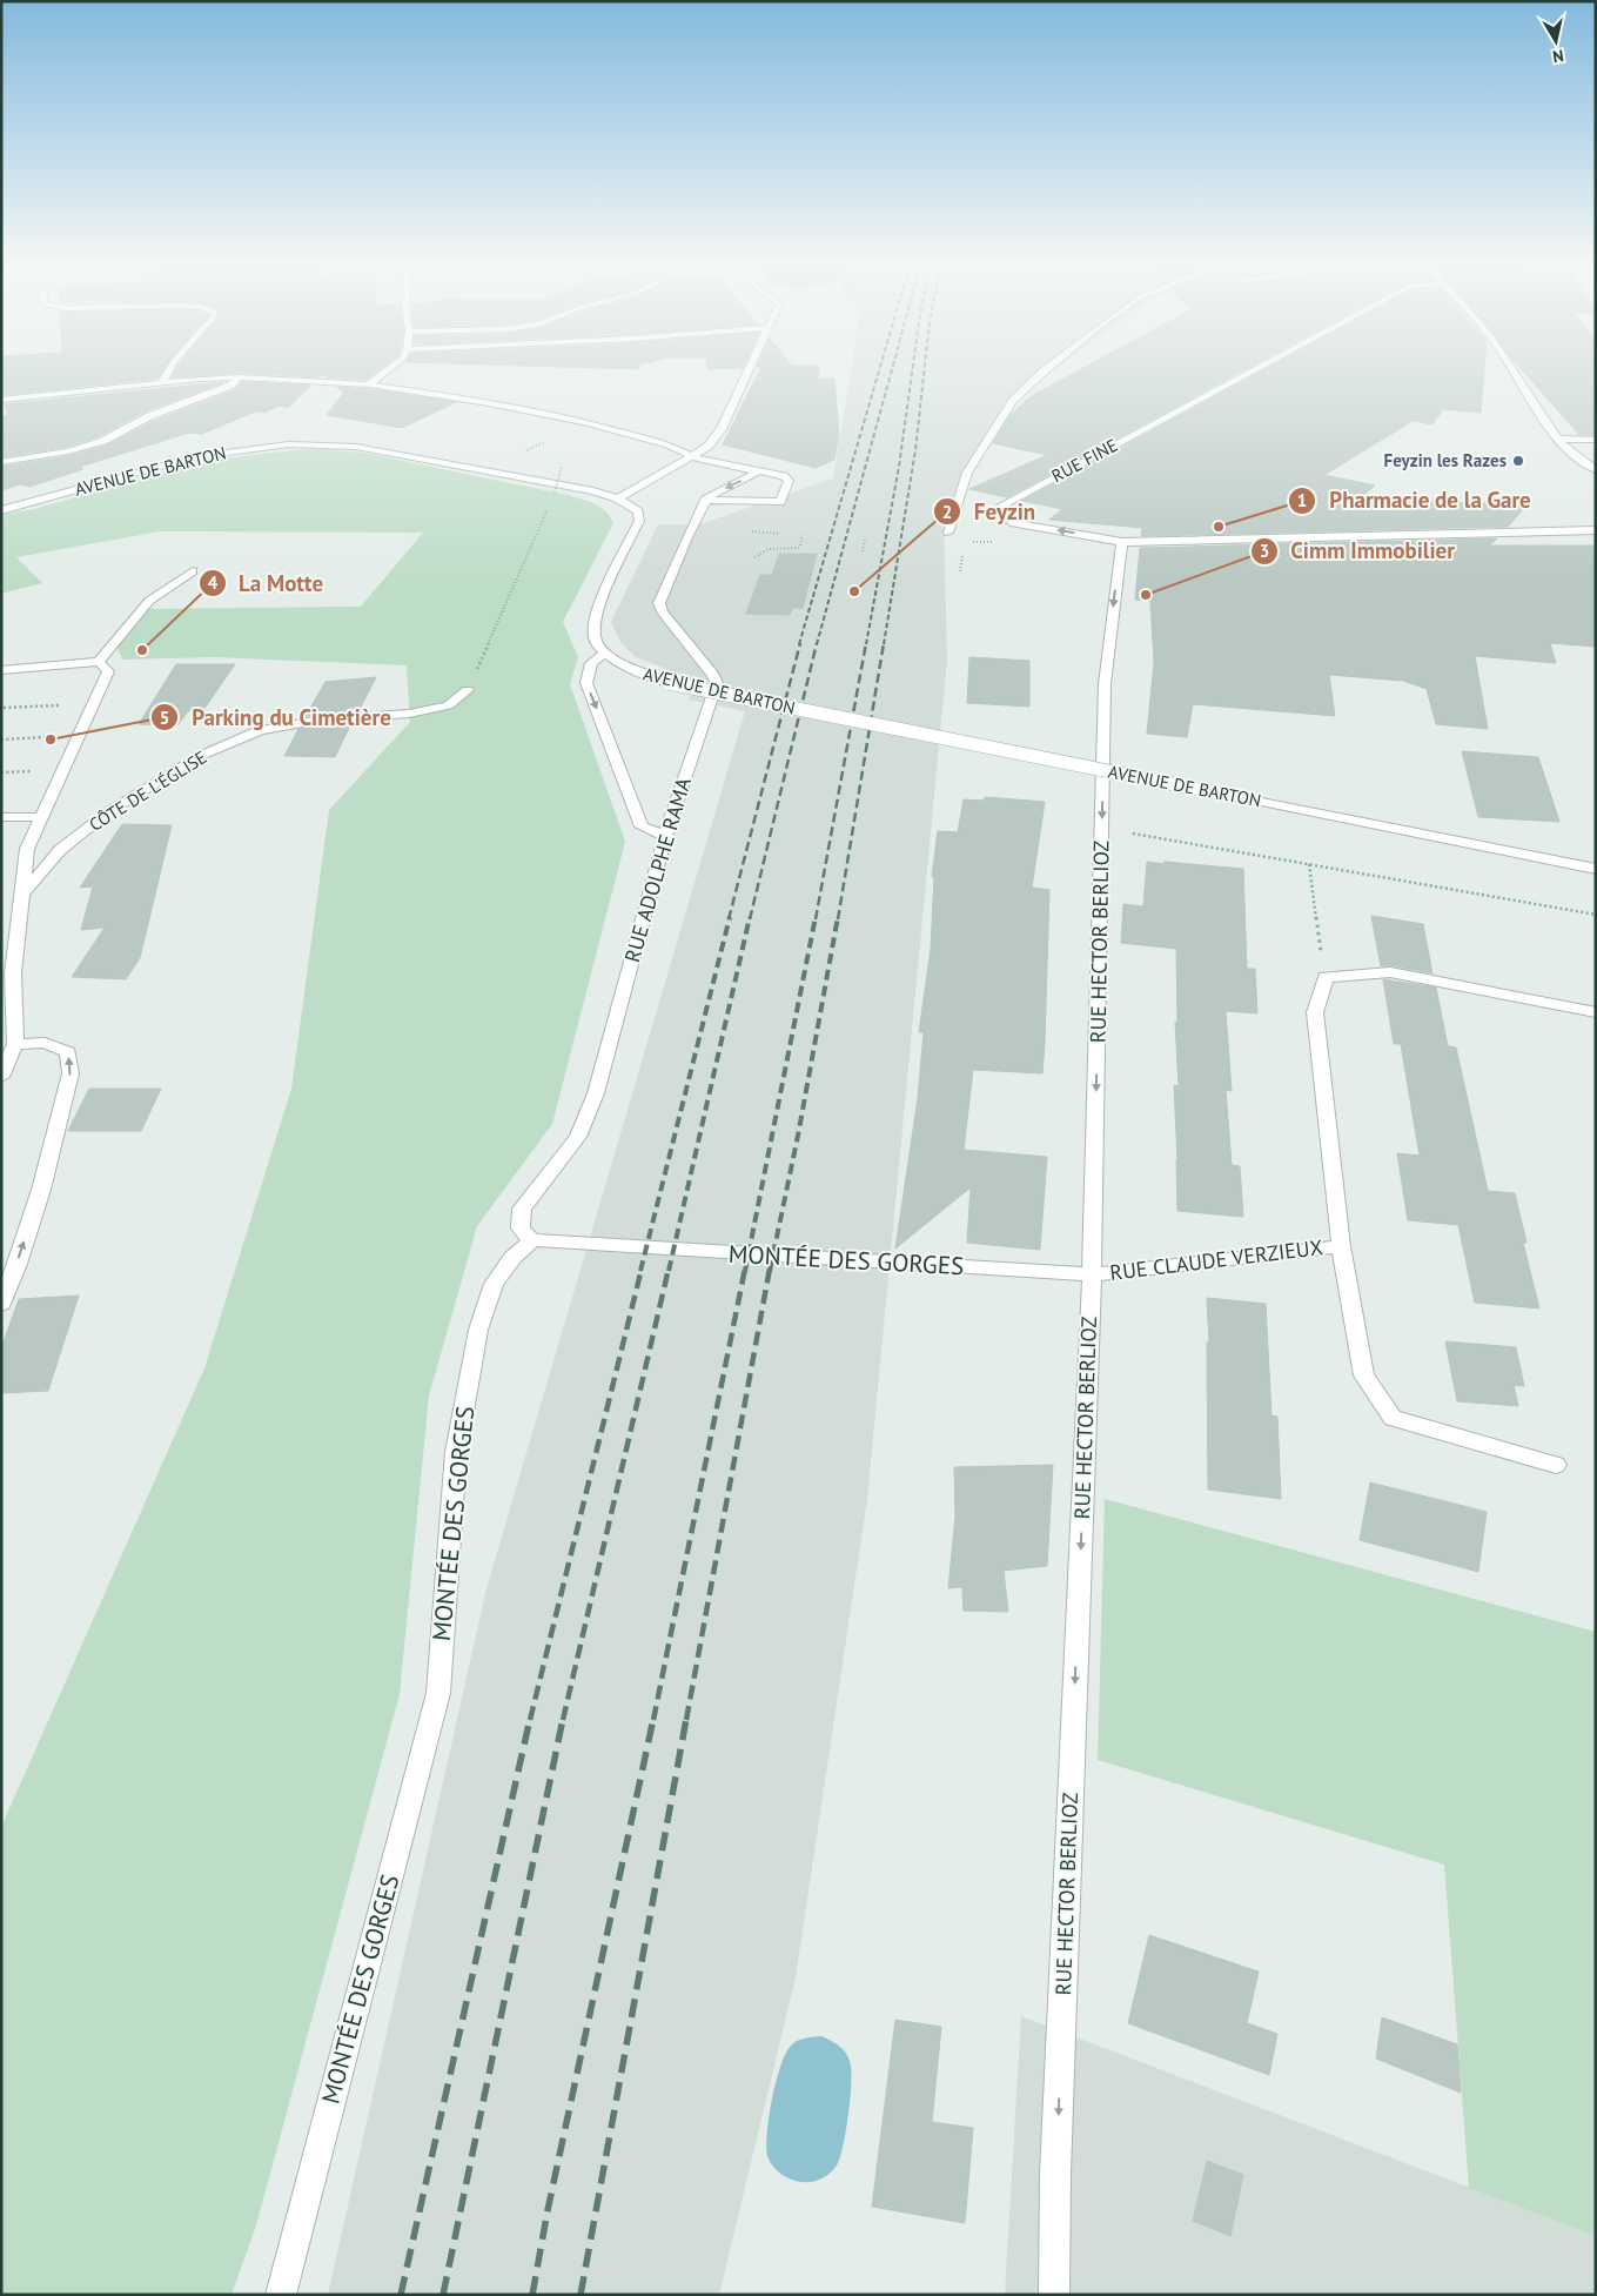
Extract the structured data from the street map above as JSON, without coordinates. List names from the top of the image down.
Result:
{
  "streets": {
    "street": [
      "RUE FINE",
      "AVENUE DE BARTON",
      "CÔTE DE L'ÉGLISE",
      "RUE ADOLPHE RAMA",
      "RUE HECTOR BERLIOZ",
      "MONTÉE DES GORGES",
      "RUE CLAUDE VERZIEUX"
    ]
  },
  "crossings": [
    ["RUE FINE", "RUE HECTOR BERLIOZ"],
    ["RUE ADOLPHE RAMA", "MONTÉE DES GORGES"],
    ["RUE HECTOR BERLIOZ", "MONTÉE DES GORGES"],
    ["RUE HECTOR BERLIOZ", "RUE CLAUDE VERZIEUX"],
    ["MONTÉE DES GORGES", "RUE CLAUDE VERZIEUX"]
  ],
  "one_way": ["RUE HECTOR BERLIOZ"],
  "places": [
    "Feyzin les Razes",
    "Pharmacie de la Gare",
    "Feyzin",
    "Cimm Immobilier",
    "La Motte",
    "Parking du Cimetière"
  ],
  "north": "bottom"
}
